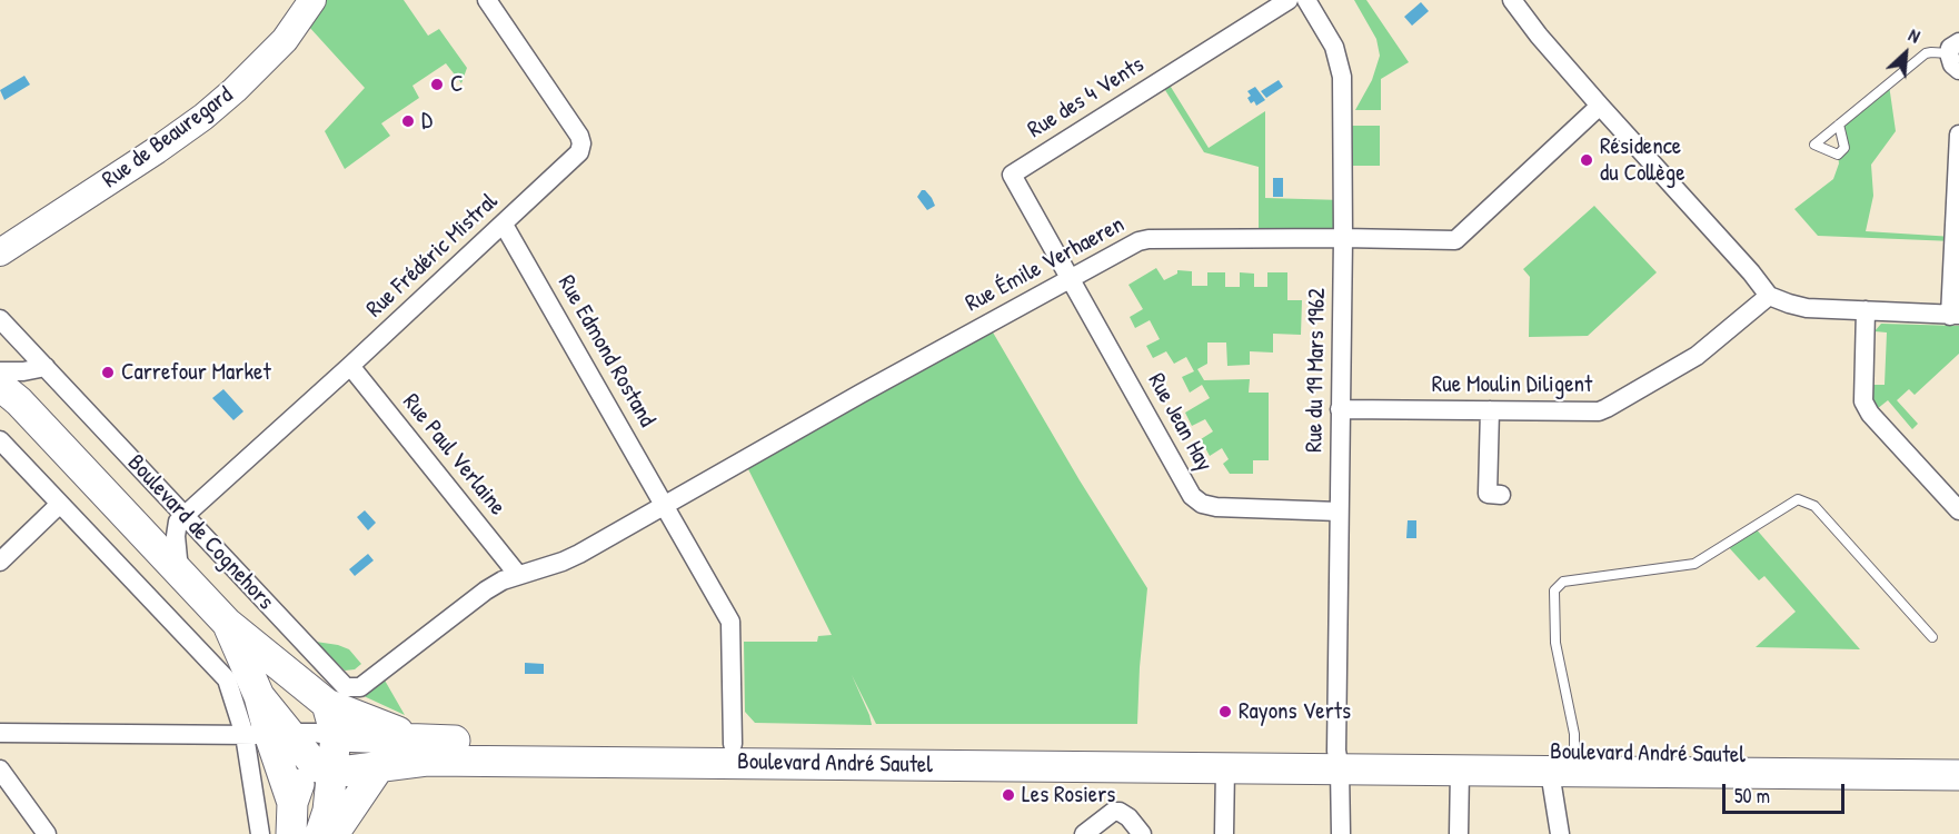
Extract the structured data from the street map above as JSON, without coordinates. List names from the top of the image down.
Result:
{
  "streets": {
    "main road": ["Boulevard de Cognehors", "Boulevard André Sautel"],
    "street": [
      "Rue des 4 Vents",
      "Rue de Beauregard",
      "Rue Frédéric Mistral",
      "Rue Émile Verhaeren",
      "Rue Edmond Rostand",
      "Rue du 19 Mars 1962",
      "Rue Moulin Diligent",
      "Rue Jean Hay",
      "Rue Paul Verlaine"
    ]
  },
  "crossings": [
    ["Rue des 4 Vents", "Rue Émile Verhaeren"],
    ["Rue des 4 Vents", "Rue Jean Hay"],
    ["Rue Frédéric Mistral", "Rue Edmond Rostand"],
    ["Rue Frédéric Mistral", "Rue Paul Verlaine"],
    ["Rue Frédéric Mistral", "Boulevard de Cognehors"],
    ["Rue Émile Verhaeren", "Rue Edmond Rostand"],
    ["Rue Émile Verhaeren", "Rue du 19 Mars 1962"],
    ["Rue Émile Verhaeren", "Rue Jean Hay"],
    ["Rue Émile Verhaeren", "Rue Paul Verlaine"],
    ["Rue Émile Verhaeren", "Boulevard de Cognehors"],
    ["Rue Edmond Rostand", "Boulevard André Sautel"],
    ["Rue du 19 Mars 1962", "Rue Moulin Diligent"],
    ["Rue du 19 Mars 1962", "Rue Jean Hay"],
    ["Rue du 19 Mars 1962", "Boulevard André Sautel"],
    ["Boulevard de Cognehors", "Boulevard André Sautel"]
  ],
  "places": [
    "C",
    "D",
    "Résidence du Collège",
    "Carrefour Market",
    "Rayons Verts",
    "Les Rosiers"
  ],
  "scale_bar": "50 m",
  "north": "top right"
}
